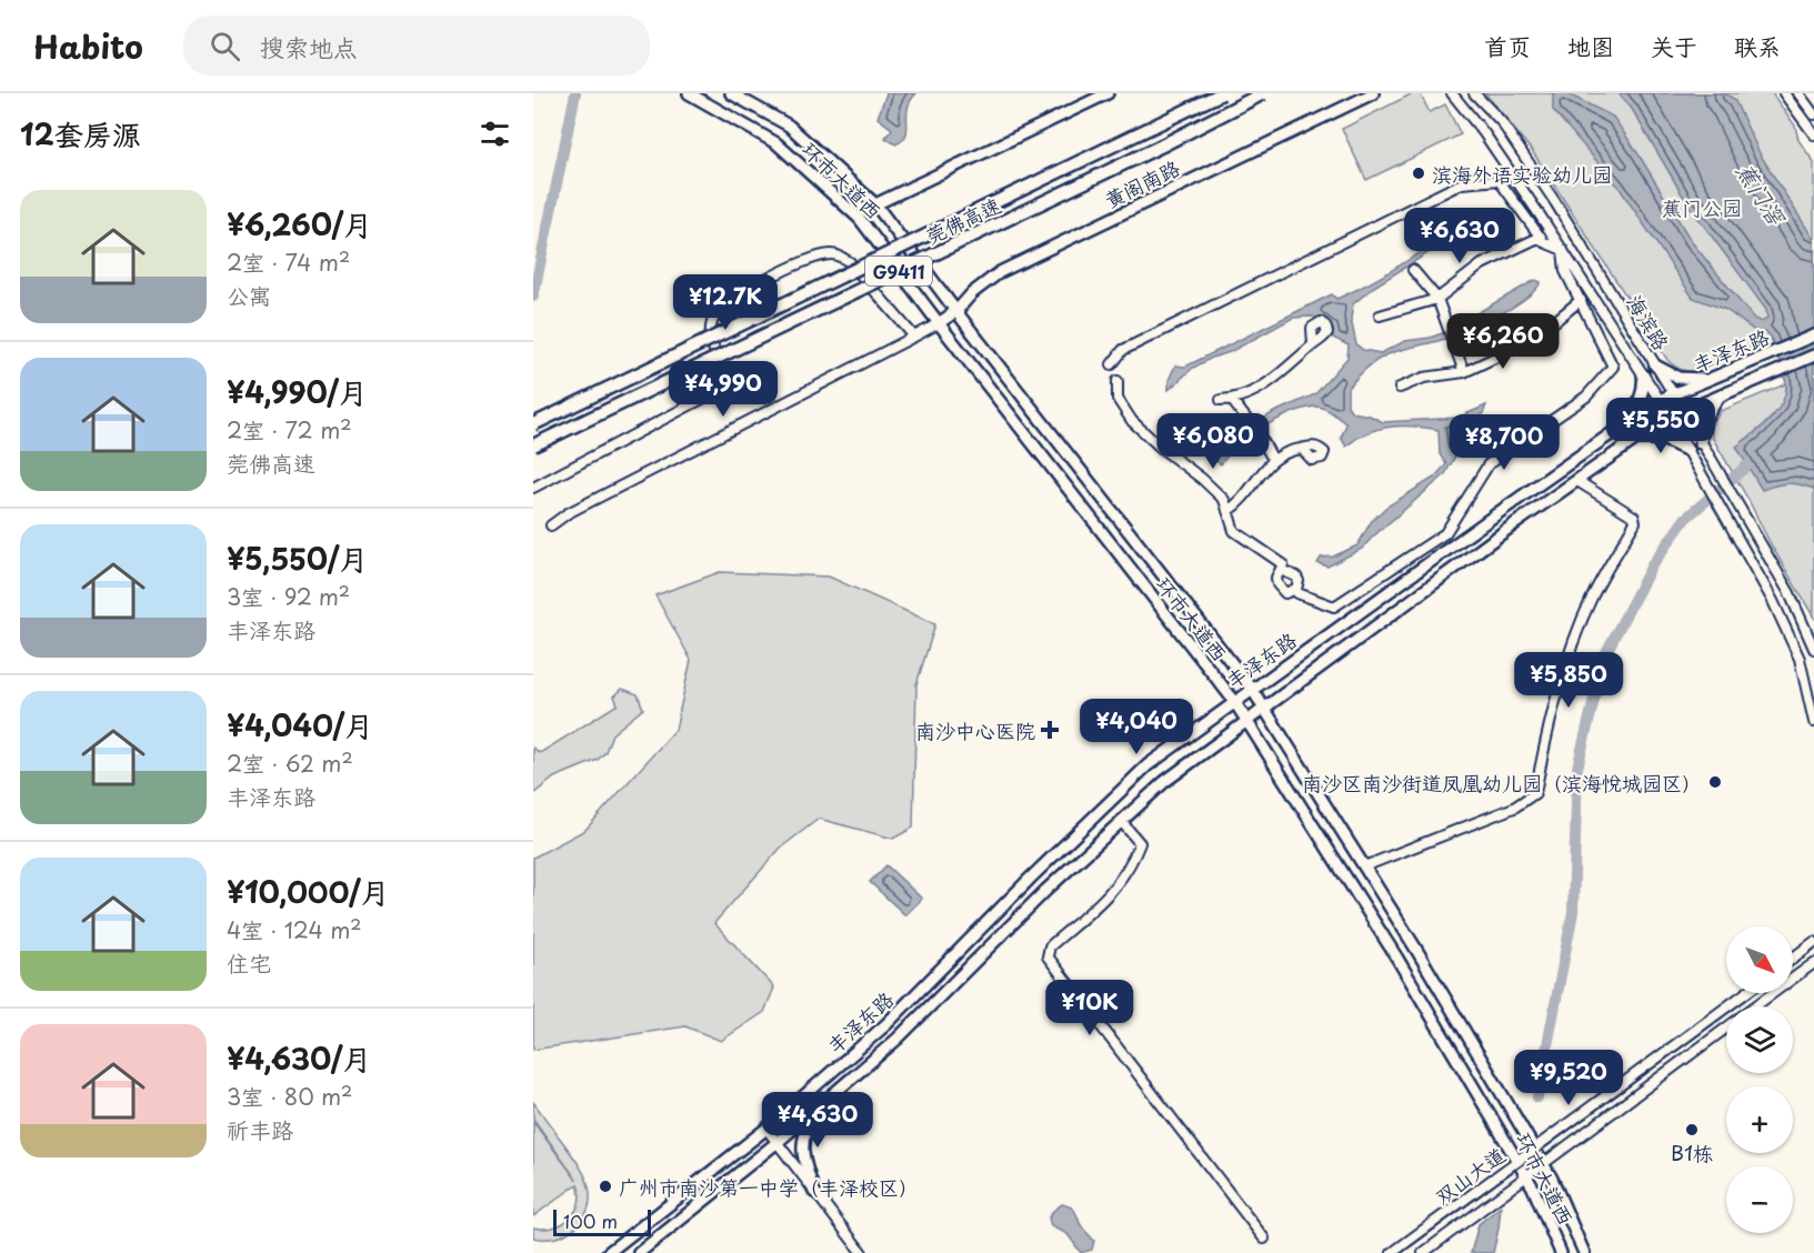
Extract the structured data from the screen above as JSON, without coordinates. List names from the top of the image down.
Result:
{
  "streets": {
    "highway": ["莞佛高速", "G9411"],
    "main road": ["环市大道西", "黄阁南路", "丰泽东路"],
    "street": ["海滨路", "双山大道"]
  },
  "crossings": [
    ["环市大道西", "黄阁南路"],
    ["环市大道西", "丰泽东路"],
    ["环市大道西", "双山大道"],
    ["海滨路", "丰泽东路"]
  ],
  "water": ["蕉门滘"],
  "parks": ["蕉门公园"],
  "places": {
    "other": [
      "滨海外语实验幼儿园",
      "南沙区南沙街道凤凰幼儿园（滨海悦城园区）",
      "B1栋",
      "广州市南沙第一中学（丰泽校区）"
    ],
    "health": ["南沙中心医院"]
  },
  "scale_bar": "100 m",
  "north": "bottom right",
  "page": {
    "header": "Habito",
    "search": "搜索地点",
    "nav": [
      "首页",
      "地图",
      "关于",
      "联系"
    ],
    "heading": "12套房源",
    "list": [
      {
        "name": "¥6,260/月",
        "note": "2室 · 74 m² · 公寓"
      },
      {
        "name": "¥4,990/月",
        "note": "2室 · 72 m² · 莞佛高速"
      },
      {
        "name": "¥5,550/月",
        "note": "3室 · 92 m² · 丰泽东路"
      },
      {
        "name": "¥4,040/月",
        "note": "2室 · 62 m² · 丰泽东路"
      },
      {
        "name": "¥10,000/月",
        "note": "4室 · 124 m² · 住宅"
      },
      {
        "name": "¥4,630/月",
        "note": "3室 · 80 m² · 祈丰路"
      }
    ],
    "price": [
      "¥6,630",
      "¥12.7K",
      "¥6,260",
      "¥4,990",
      "¥5,550",
      "¥6,080",
      "¥8,700",
      "¥5,850",
      "¥4,040",
      "¥10K",
      "¥9,520",
      "¥4,630"
    ],
    "map_buttons": ["+", "−"],
    "scale": "100 m"
  }
}
